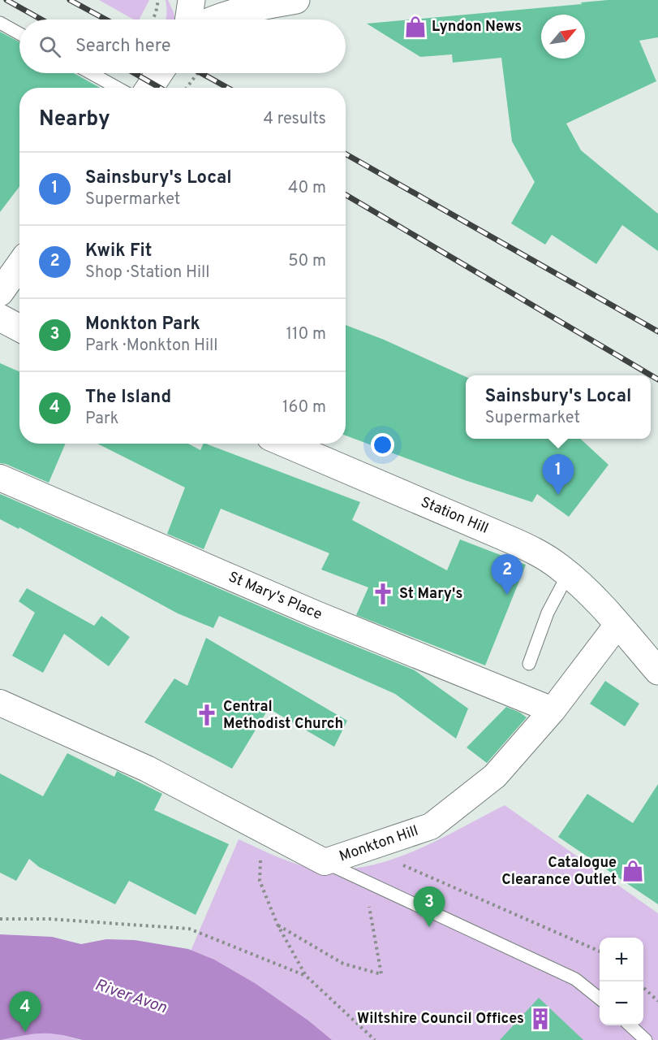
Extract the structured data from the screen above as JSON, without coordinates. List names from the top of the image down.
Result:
{
  "streets": {
    "street": ["Station Hill", "St Mary's Place", "Monkton Hill"]
  },
  "crossings": [
    ["Station Hill", "Monkton Hill"],
    ["St Mary's Place", "Monkton Hill"]
  ],
  "water": ["River Avon"],
  "places": {
    "shop": ["Lyndon News", "Catalogue Clearance Outlet"],
    "church": ["St Mary's", "Central Methodist Church"],
    "building": ["Wiltshire Council Offices"]
  },
  "north": "top right",
  "page": {
    "search": "Search here",
    "heading": ["Nearby", "4 results"],
    "list": [
      {
        "mark": "1",
        "name": "Sainsbury's Local",
        "note": "Supermarket",
        "value": "40 m"
      },
      {
        "mark": "2",
        "name": "Kwik Fit",
        "note": "Shop · Station Hill",
        "value": "50 m"
      },
      {
        "mark": "3",
        "name": "Monkton Park",
        "note": "Park · Monkton Hill",
        "value": "110 m"
      },
      {
        "mark": "4",
        "name": "The Island",
        "note": "Park",
        "value": "160 m"
      }
    ],
    "popup": ["Sainsbury's Local", "Supermarket"],
    "pins": [
      "1",
      "2",
      "3",
      "4"
    ],
    "map_buttons": ["+", "−"]
  }
}
